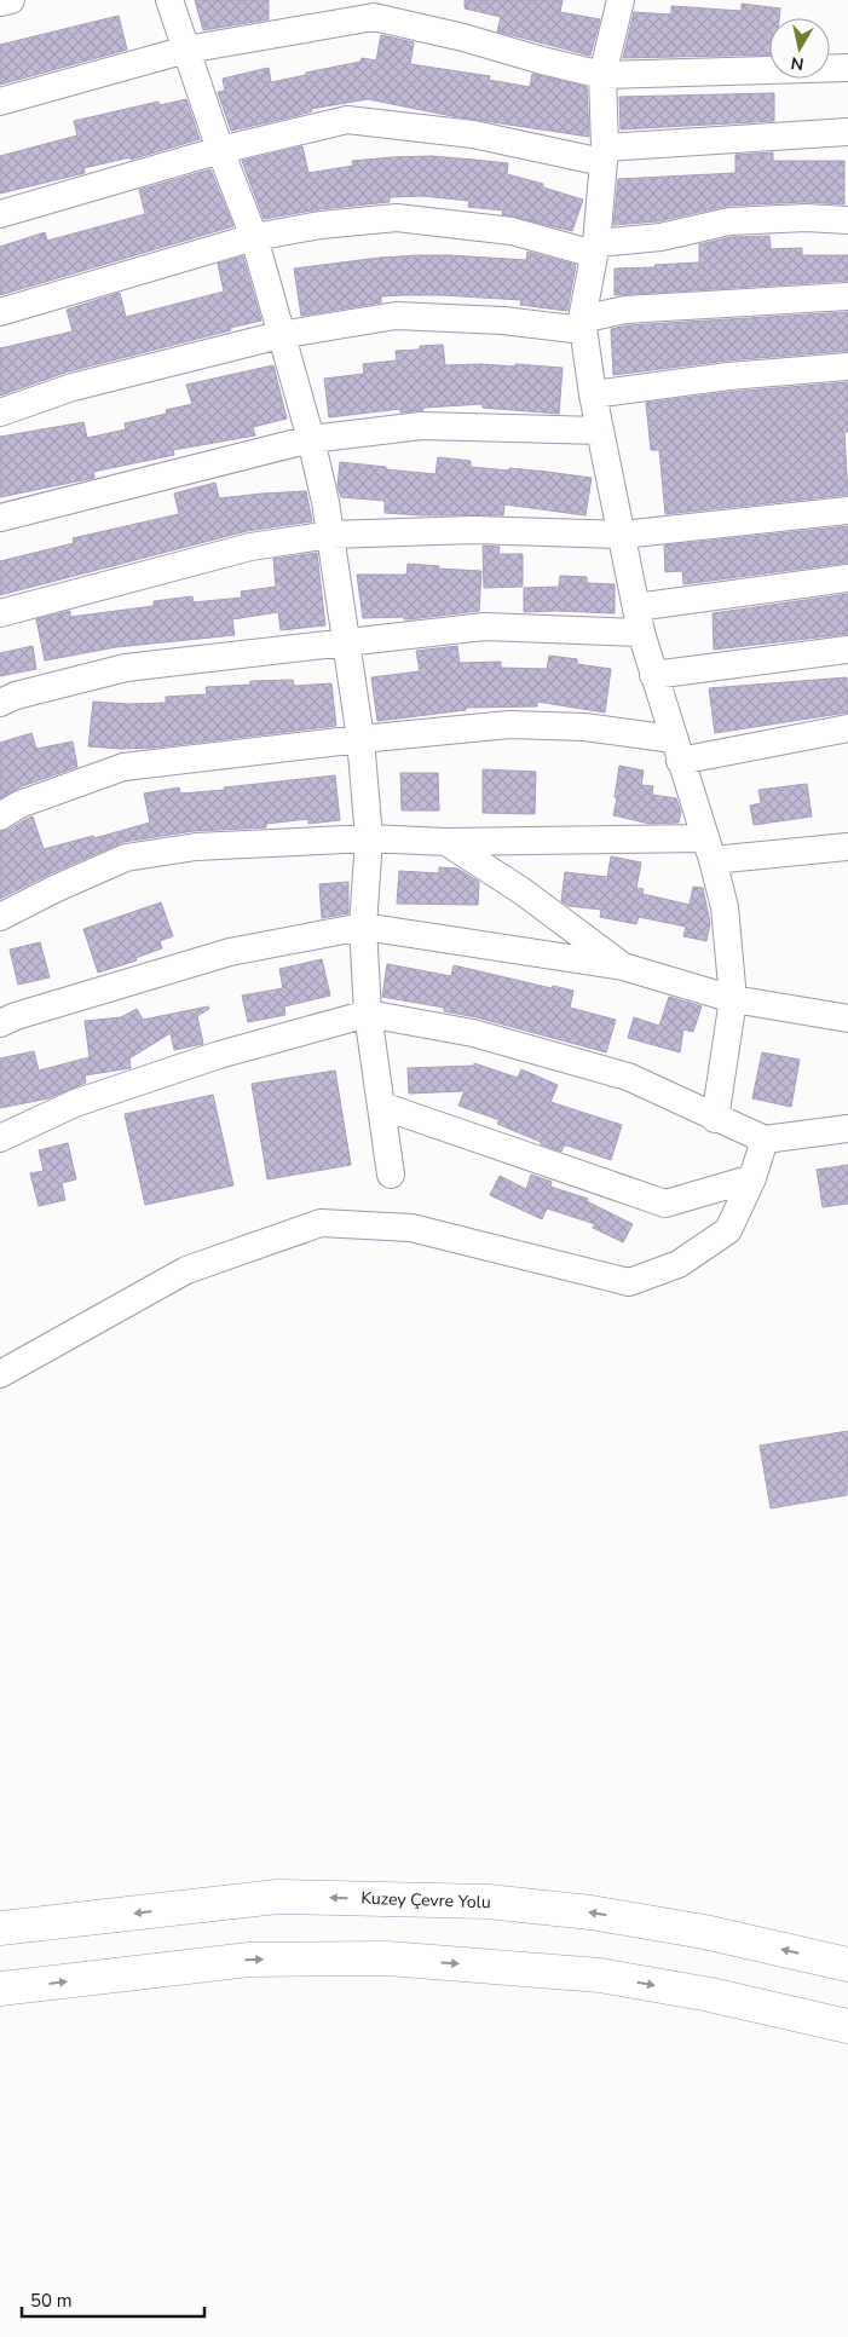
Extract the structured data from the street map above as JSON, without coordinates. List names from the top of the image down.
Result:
{
  "streets": {
    "main road": ["Kuzey Çevre Yolu"]
  },
  "scale_bar": "50 m",
  "north": "bottom"
}
